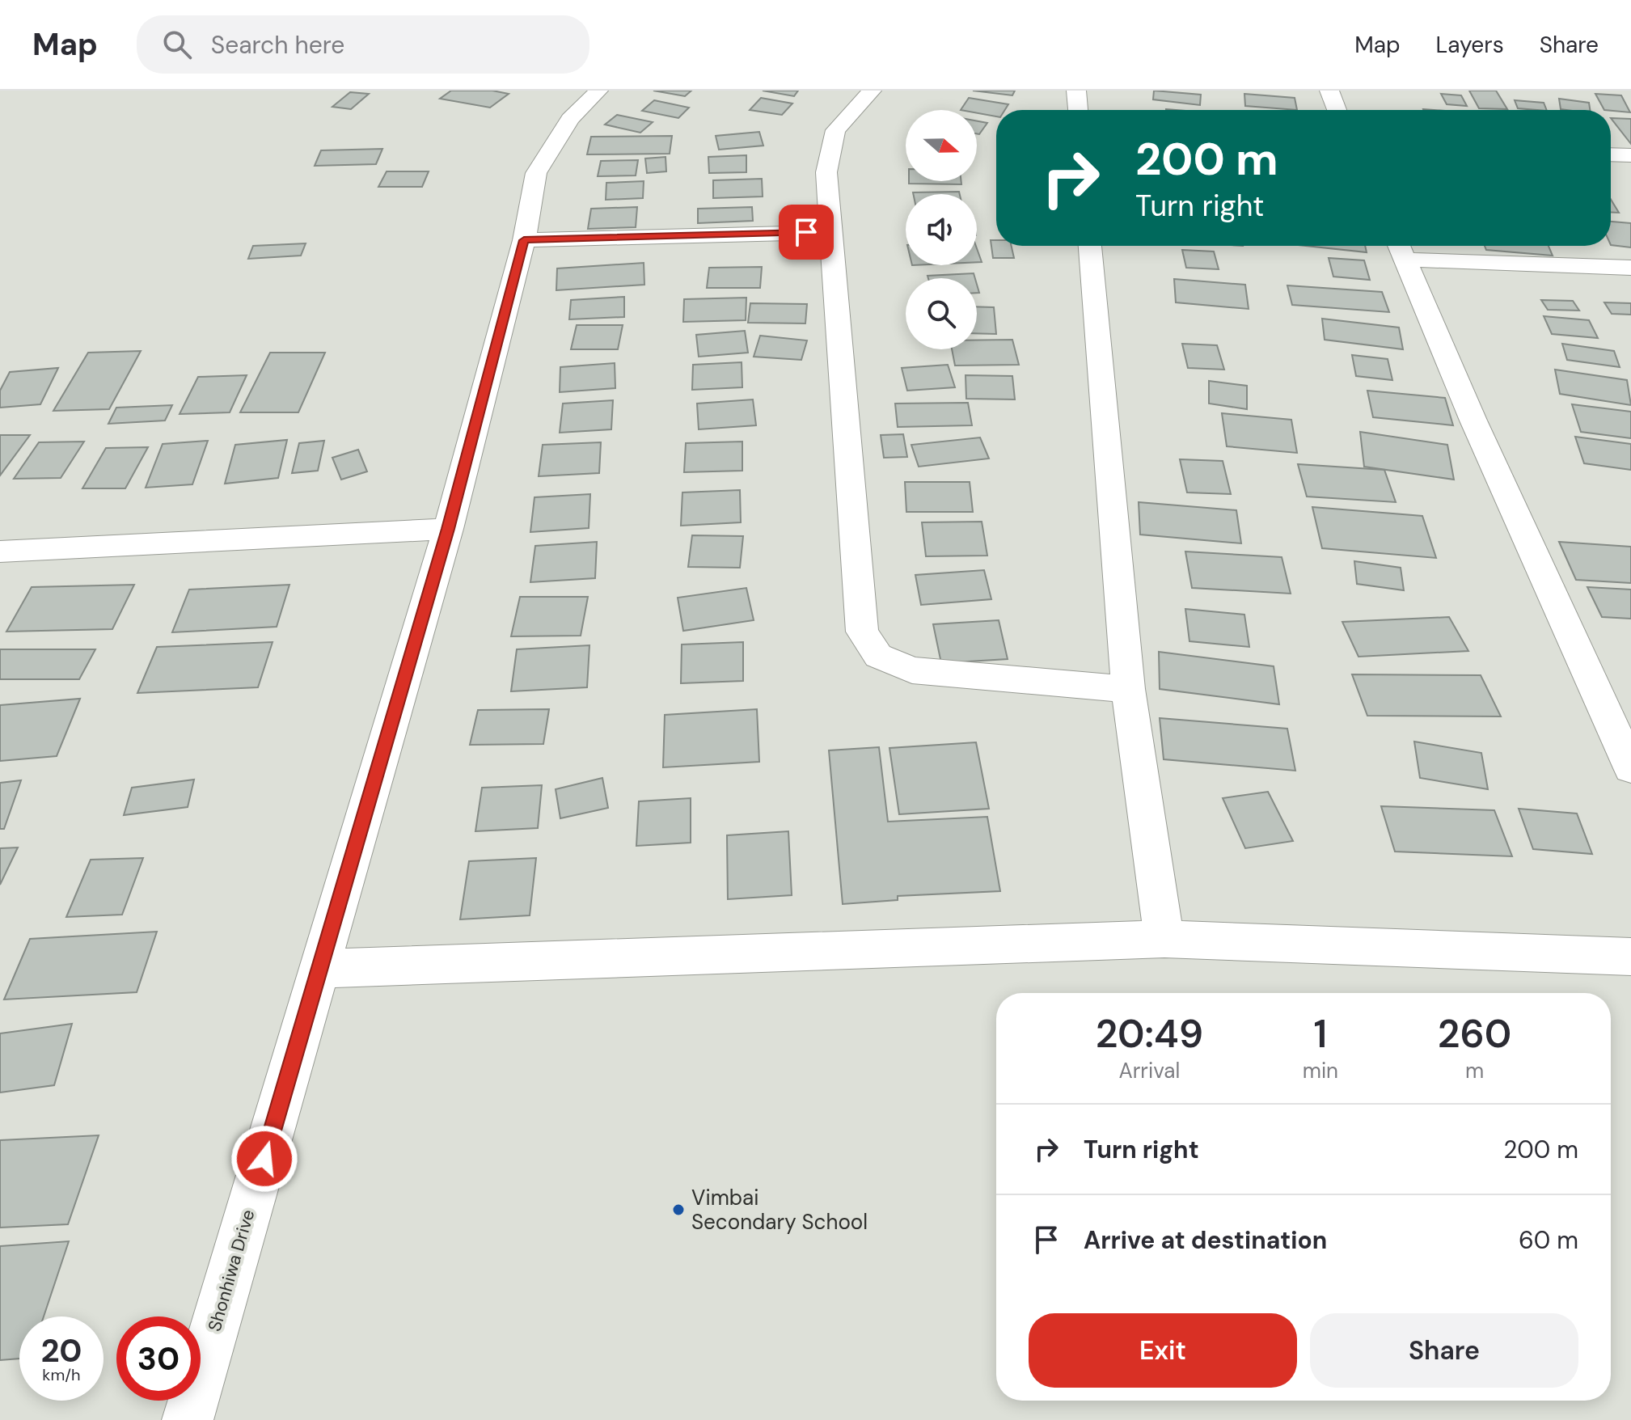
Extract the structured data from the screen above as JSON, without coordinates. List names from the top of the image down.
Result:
{
  "streets": {
    "street": ["Shonhiwa Drive"]
  },
  "places": ["Vimbai Secondary School"],
  "north": "right",
  "page": {
    "header": "Map",
    "search": "Search here",
    "nav": ["Map", "Layers", "Share"],
    "turn": ["200 m", "Turn right"],
    "eta": [
      "20:49",
      "Arrival",
      "1",
      "min",
      "260",
      "m"
    ],
    "list": [
      {
        "name": "Turn right",
        "value": "200 m"
      },
      {
        "name": "Arrive at destination",
        "value": "60 m"
      }
    ],
    "buttons": ["Exit", "Share"],
    "speed": "20 km/h",
    "limit": "30"
  }
}
